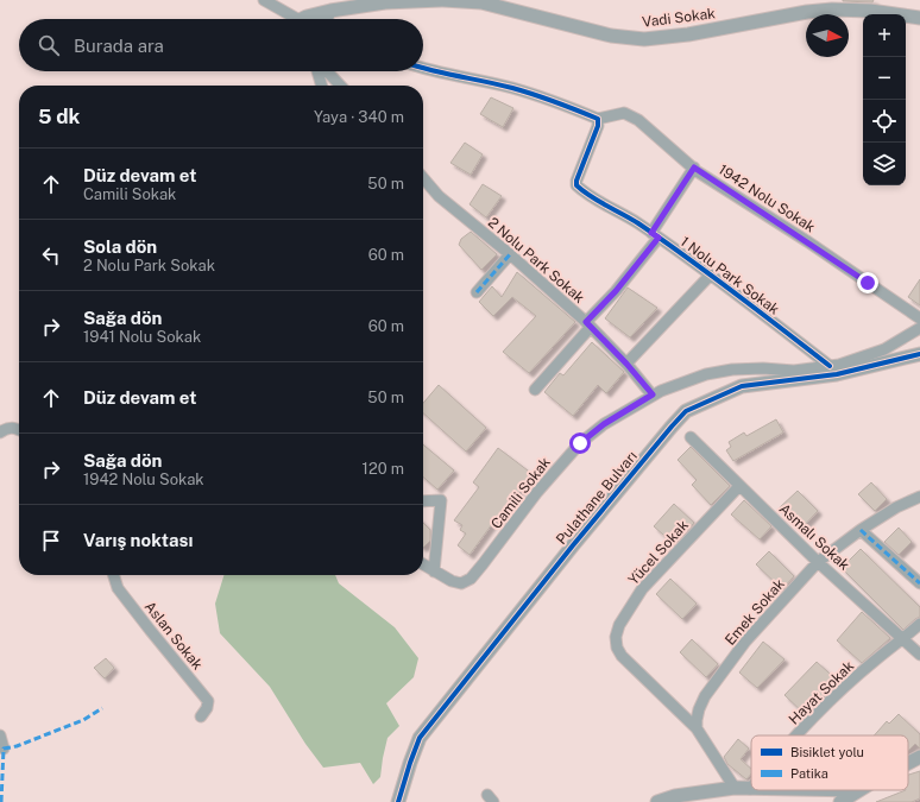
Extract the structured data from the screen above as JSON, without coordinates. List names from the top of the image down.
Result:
{
  "streets": {
    "street": [
      "Vadi Sokak",
      "1942 Nolu Sokak",
      "2 Nolu Park Sokak",
      "1 Nolu Park Sokak",
      "Camili Sokak",
      "Pulathane Bulvarı",
      "Asmalı Sokak",
      "Yücel Sokak",
      "Emek Sokak",
      "Aslan Sokak",
      "Hayat Sokak"
    ]
  },
  "crossings": [
    ["1942 Nolu Sokak", "1 Nolu Park Sokak"],
    ["2 Nolu Park Sokak", "Camili Sokak"],
    ["1 Nolu Park Sokak", "Camili Sokak"],
    ["Asmalı Sokak", "Yücel Sokak"],
    ["Asmalı Sokak", "Emek Sokak"],
    ["Asmalı Sokak", "Hayat Sokak"],
    ["Yücel Sokak", "Emek Sokak"]
  ],
  "legend": ["Bisiklet yolu", "Patika"],
  "north": "right",
  "page": {
    "map_buttons": ["+", "−"],
    "search": "Burada ara",
    "heading": ["5 dk", "Yaya · 340 m"],
    "list": [
      ["Düz devam et", "Camili Sokak", "50 m"],
      ["Sola dön", "2 Nolu Park Sokak", "60 m"],
      ["Sağa dön", "1941 Nolu Sokak", "60 m"],
      ["Düz devam et", "50 m"],
      ["Sağa dön", "1942 Nolu Sokak", "120 m"],
      "Varış noktası"
    ]
  }
}
